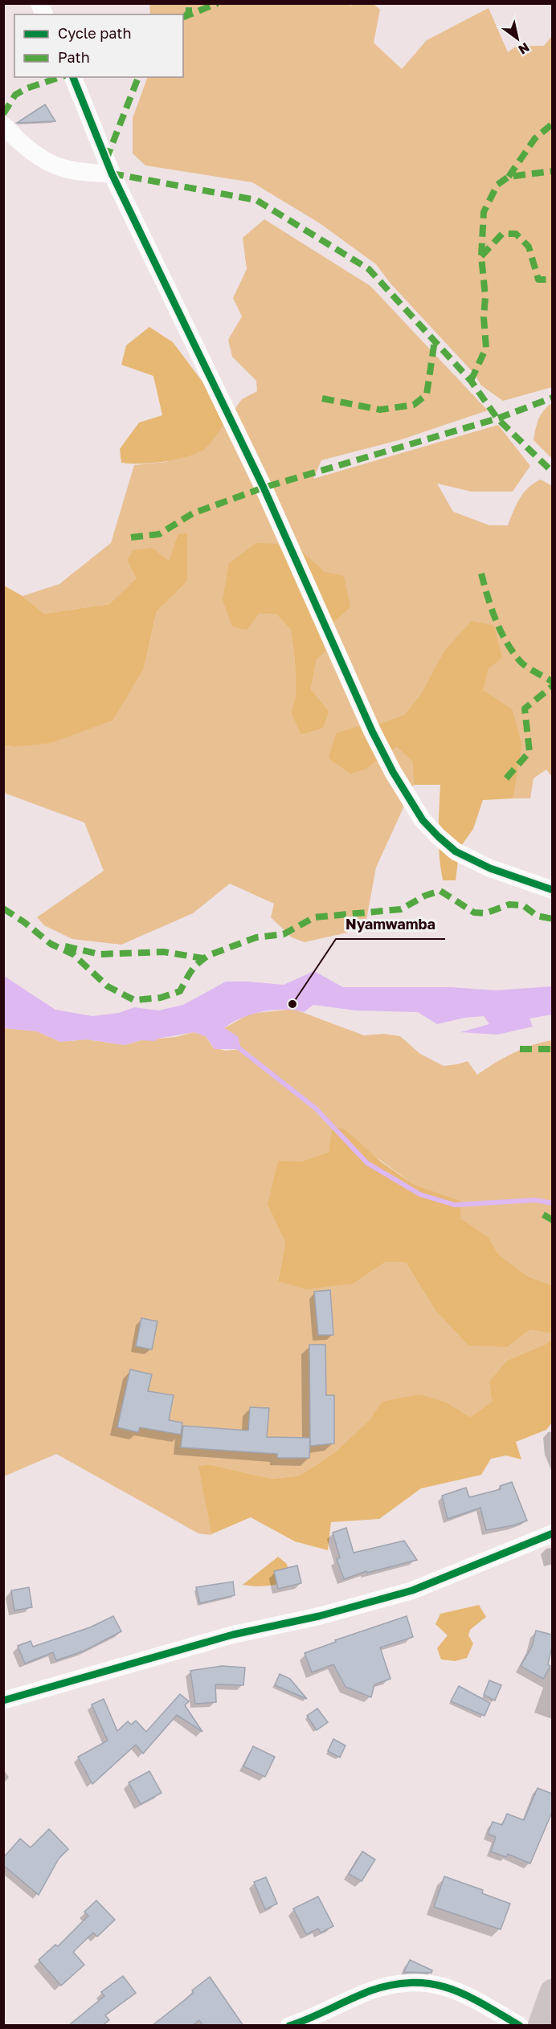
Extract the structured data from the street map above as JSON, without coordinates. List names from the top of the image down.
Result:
{
  "places": ["Nyamwamba"],
  "legend": ["Cycle path", "Path"],
  "north": "bottom right"
}
